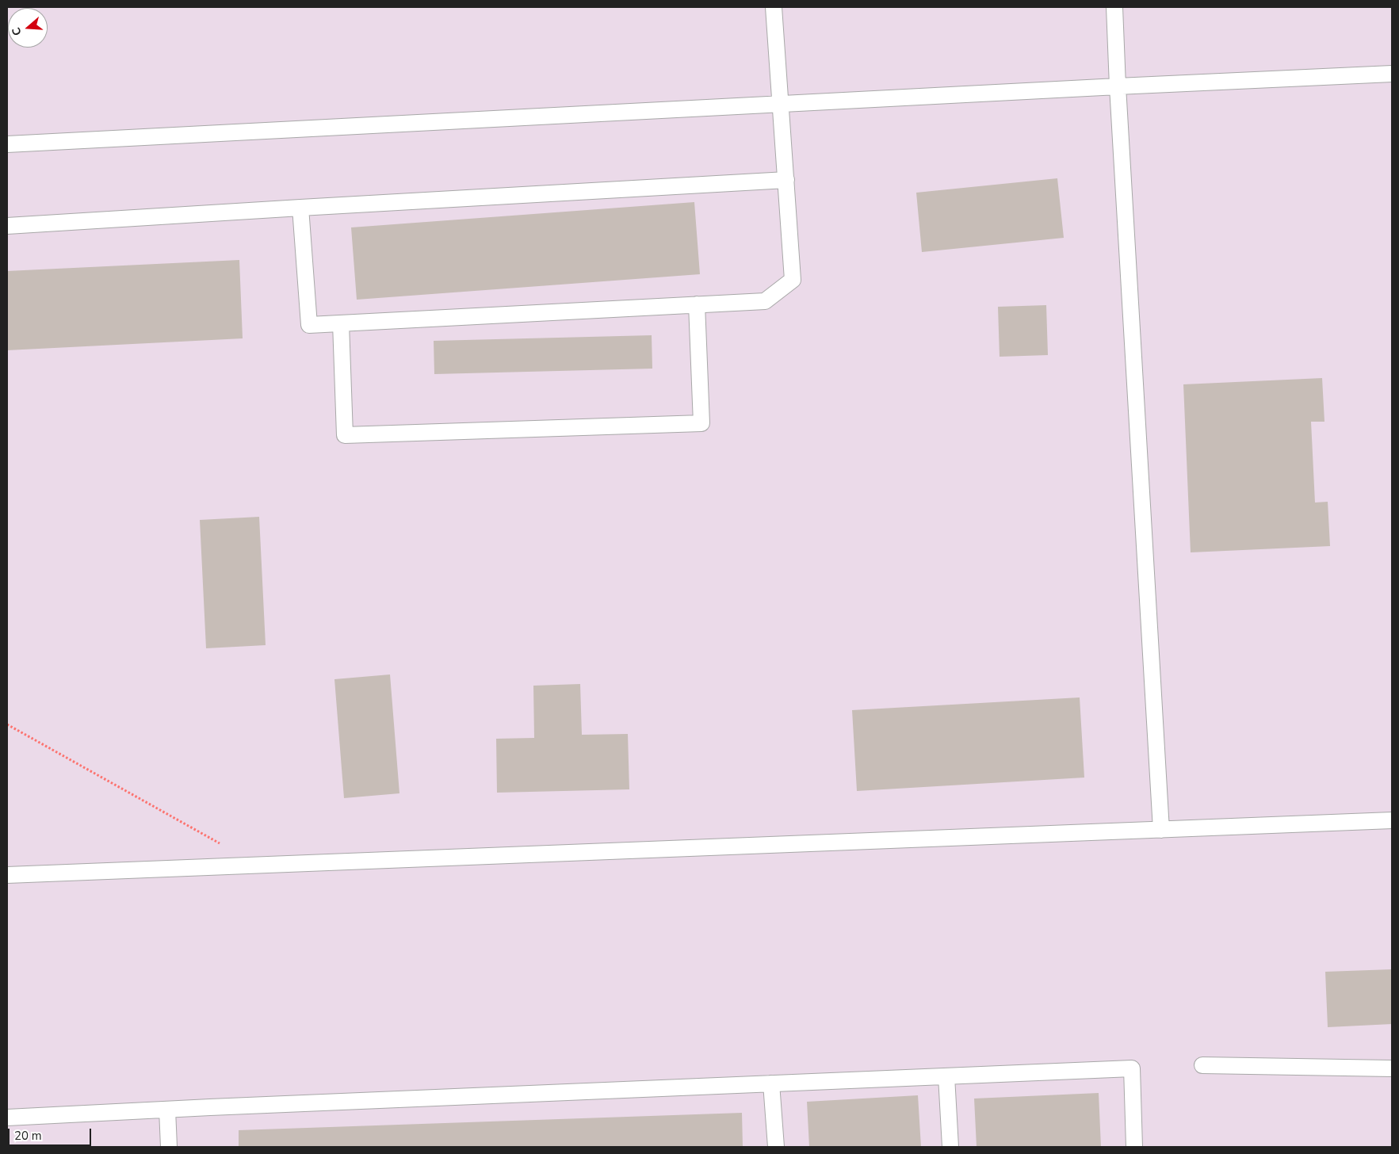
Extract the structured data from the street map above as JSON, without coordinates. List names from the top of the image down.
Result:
{
  "scale_bar": "20 m",
  "north": "left"
}
